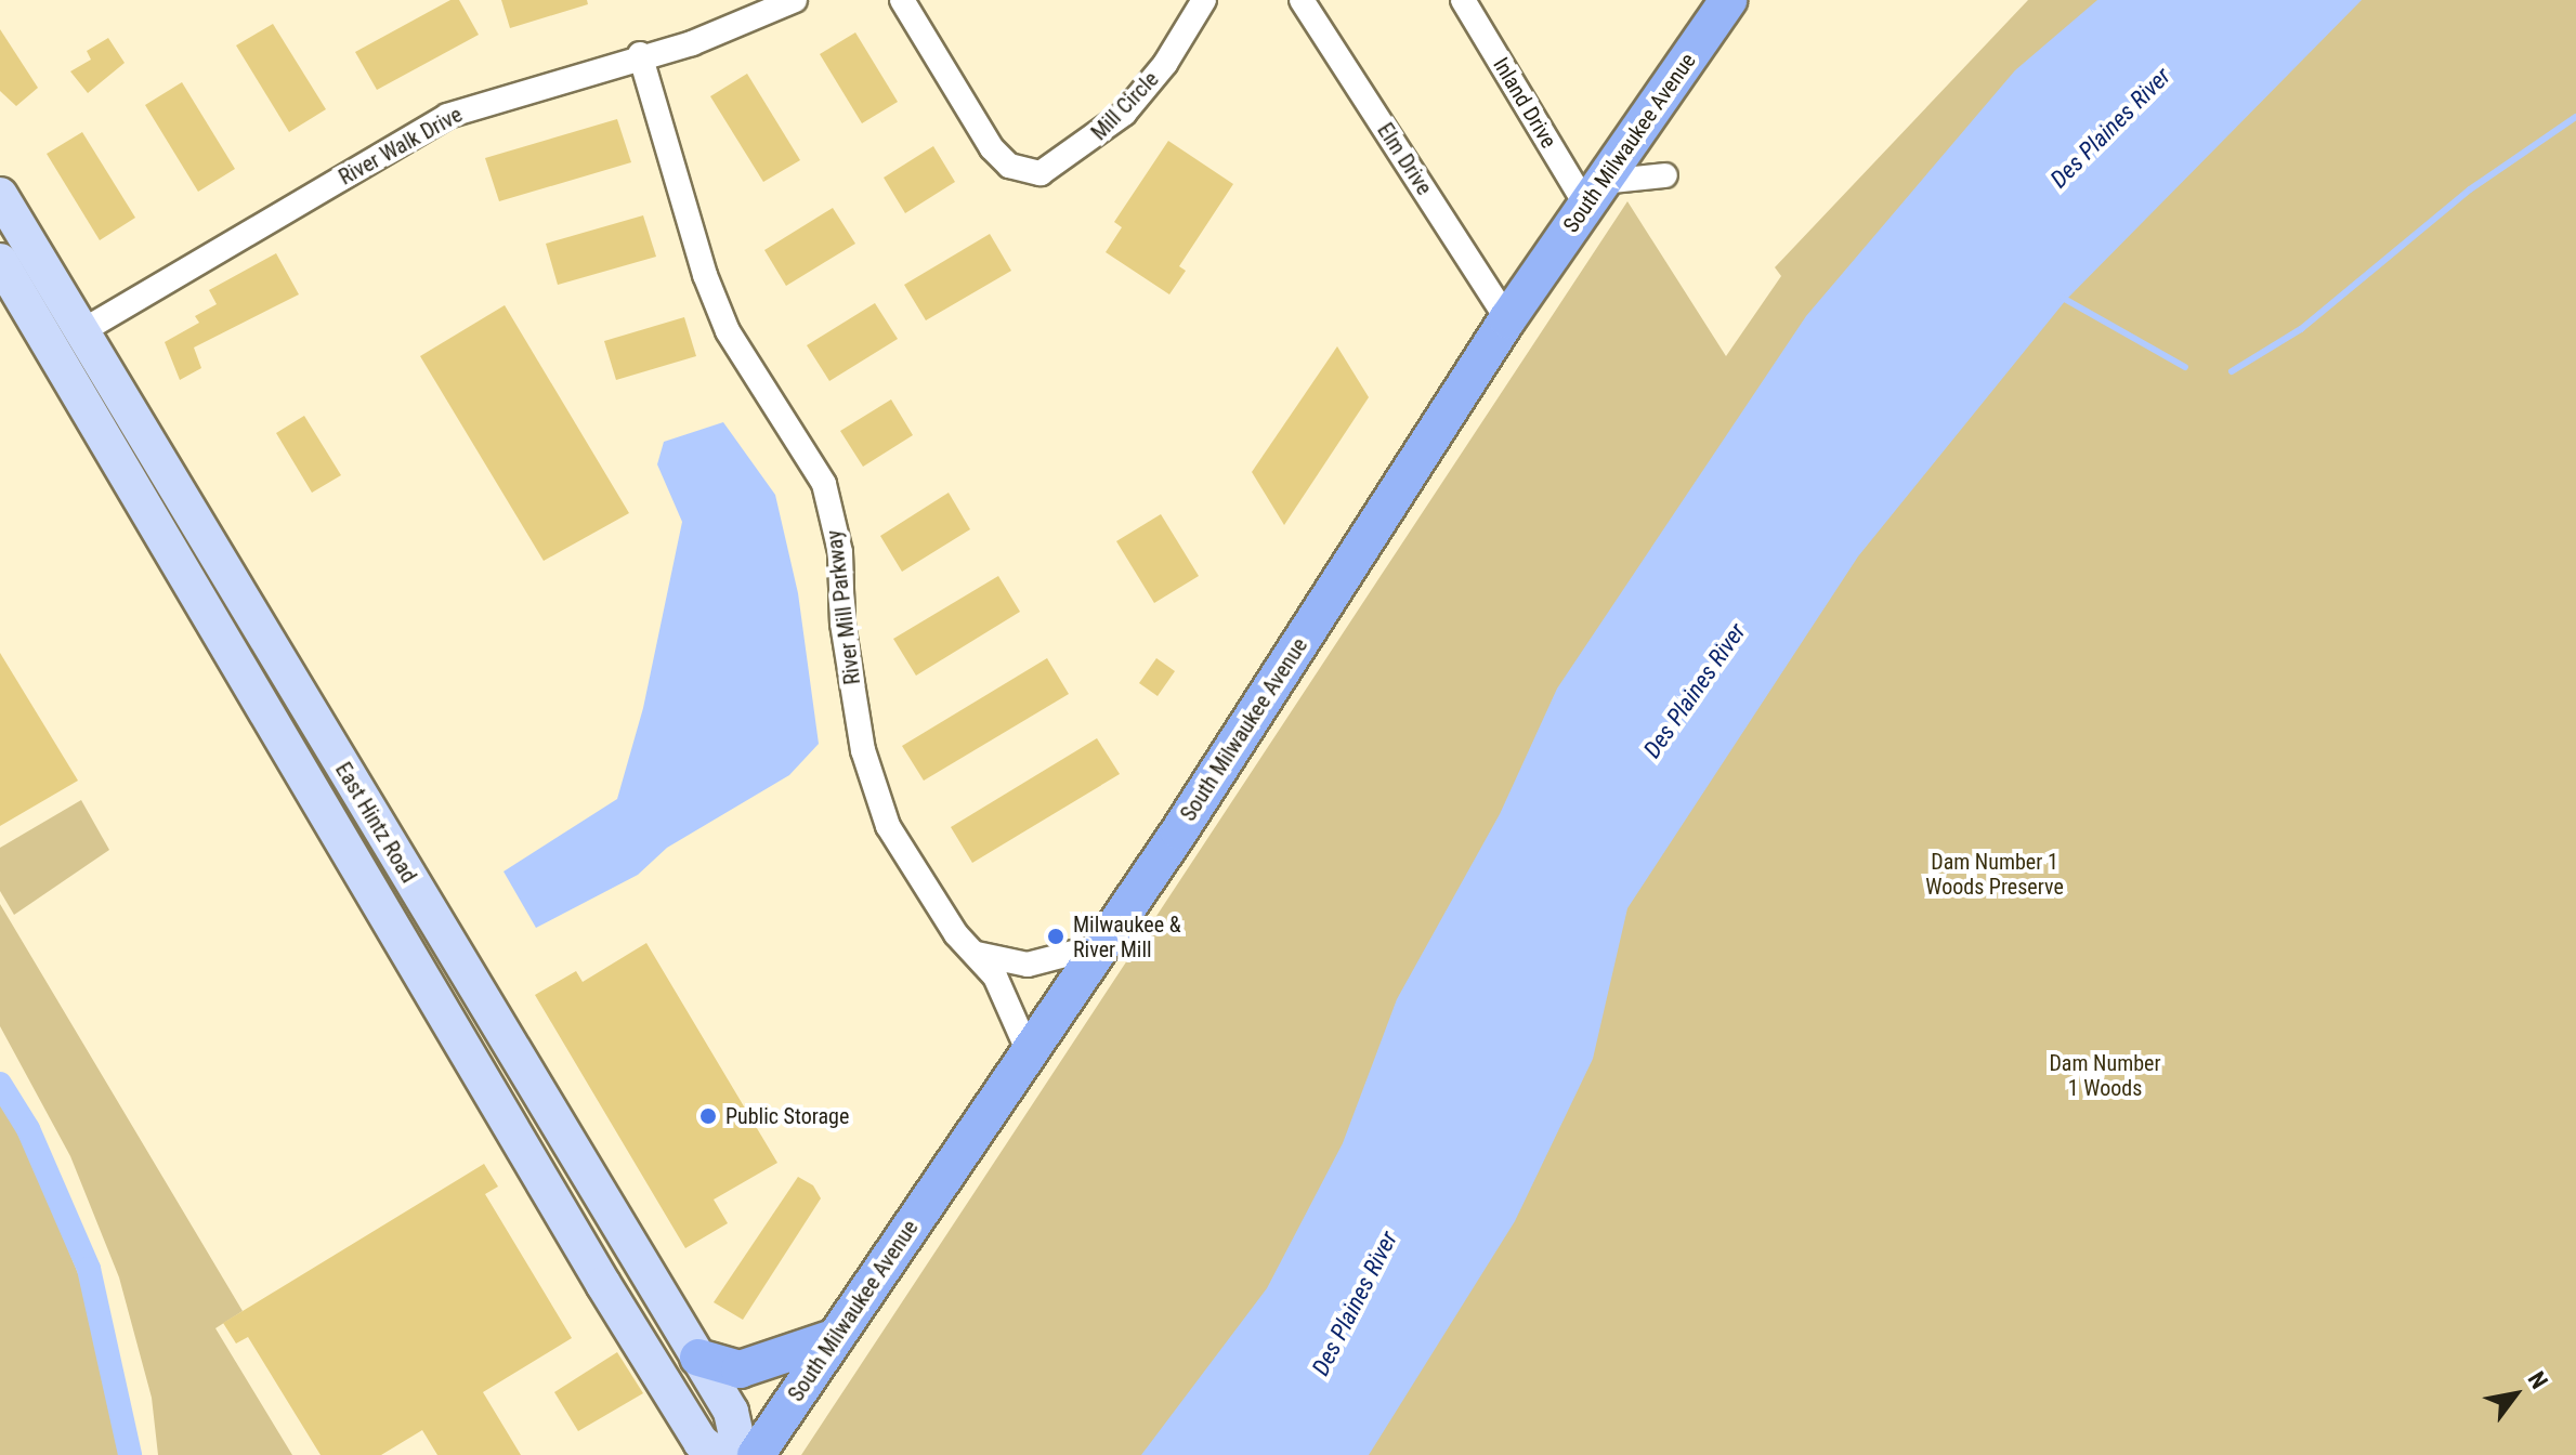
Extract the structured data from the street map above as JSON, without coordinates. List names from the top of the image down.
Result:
{
  "streets": {
    "main road": ["South Milwaukee Avenue", "East Hintz Road"],
    "street": [
      "Inland Drive",
      "Mill Circle",
      "River Walk Drive",
      "Elm Drive",
      "River Mill Parkway"
    ]
  },
  "crossings": [
    ["Inland Drive", "South Milwaukee Avenue"],
    ["South Milwaukee Avenue", "Elm Drive"],
    ["South Milwaukee Avenue", "River Mill Parkway"],
    ["River Walk Drive", "River Mill Parkway"],
    ["River Walk Drive", "East Hintz Road"]
  ],
  "water": ["Des Plaines River"],
  "parks": ["Dam Number 1 Woods Preserve", "Dam Number 1 Woods"],
  "places": ["Milwaukee & River Mill", "Public Storage"],
  "north": "top right"
}
